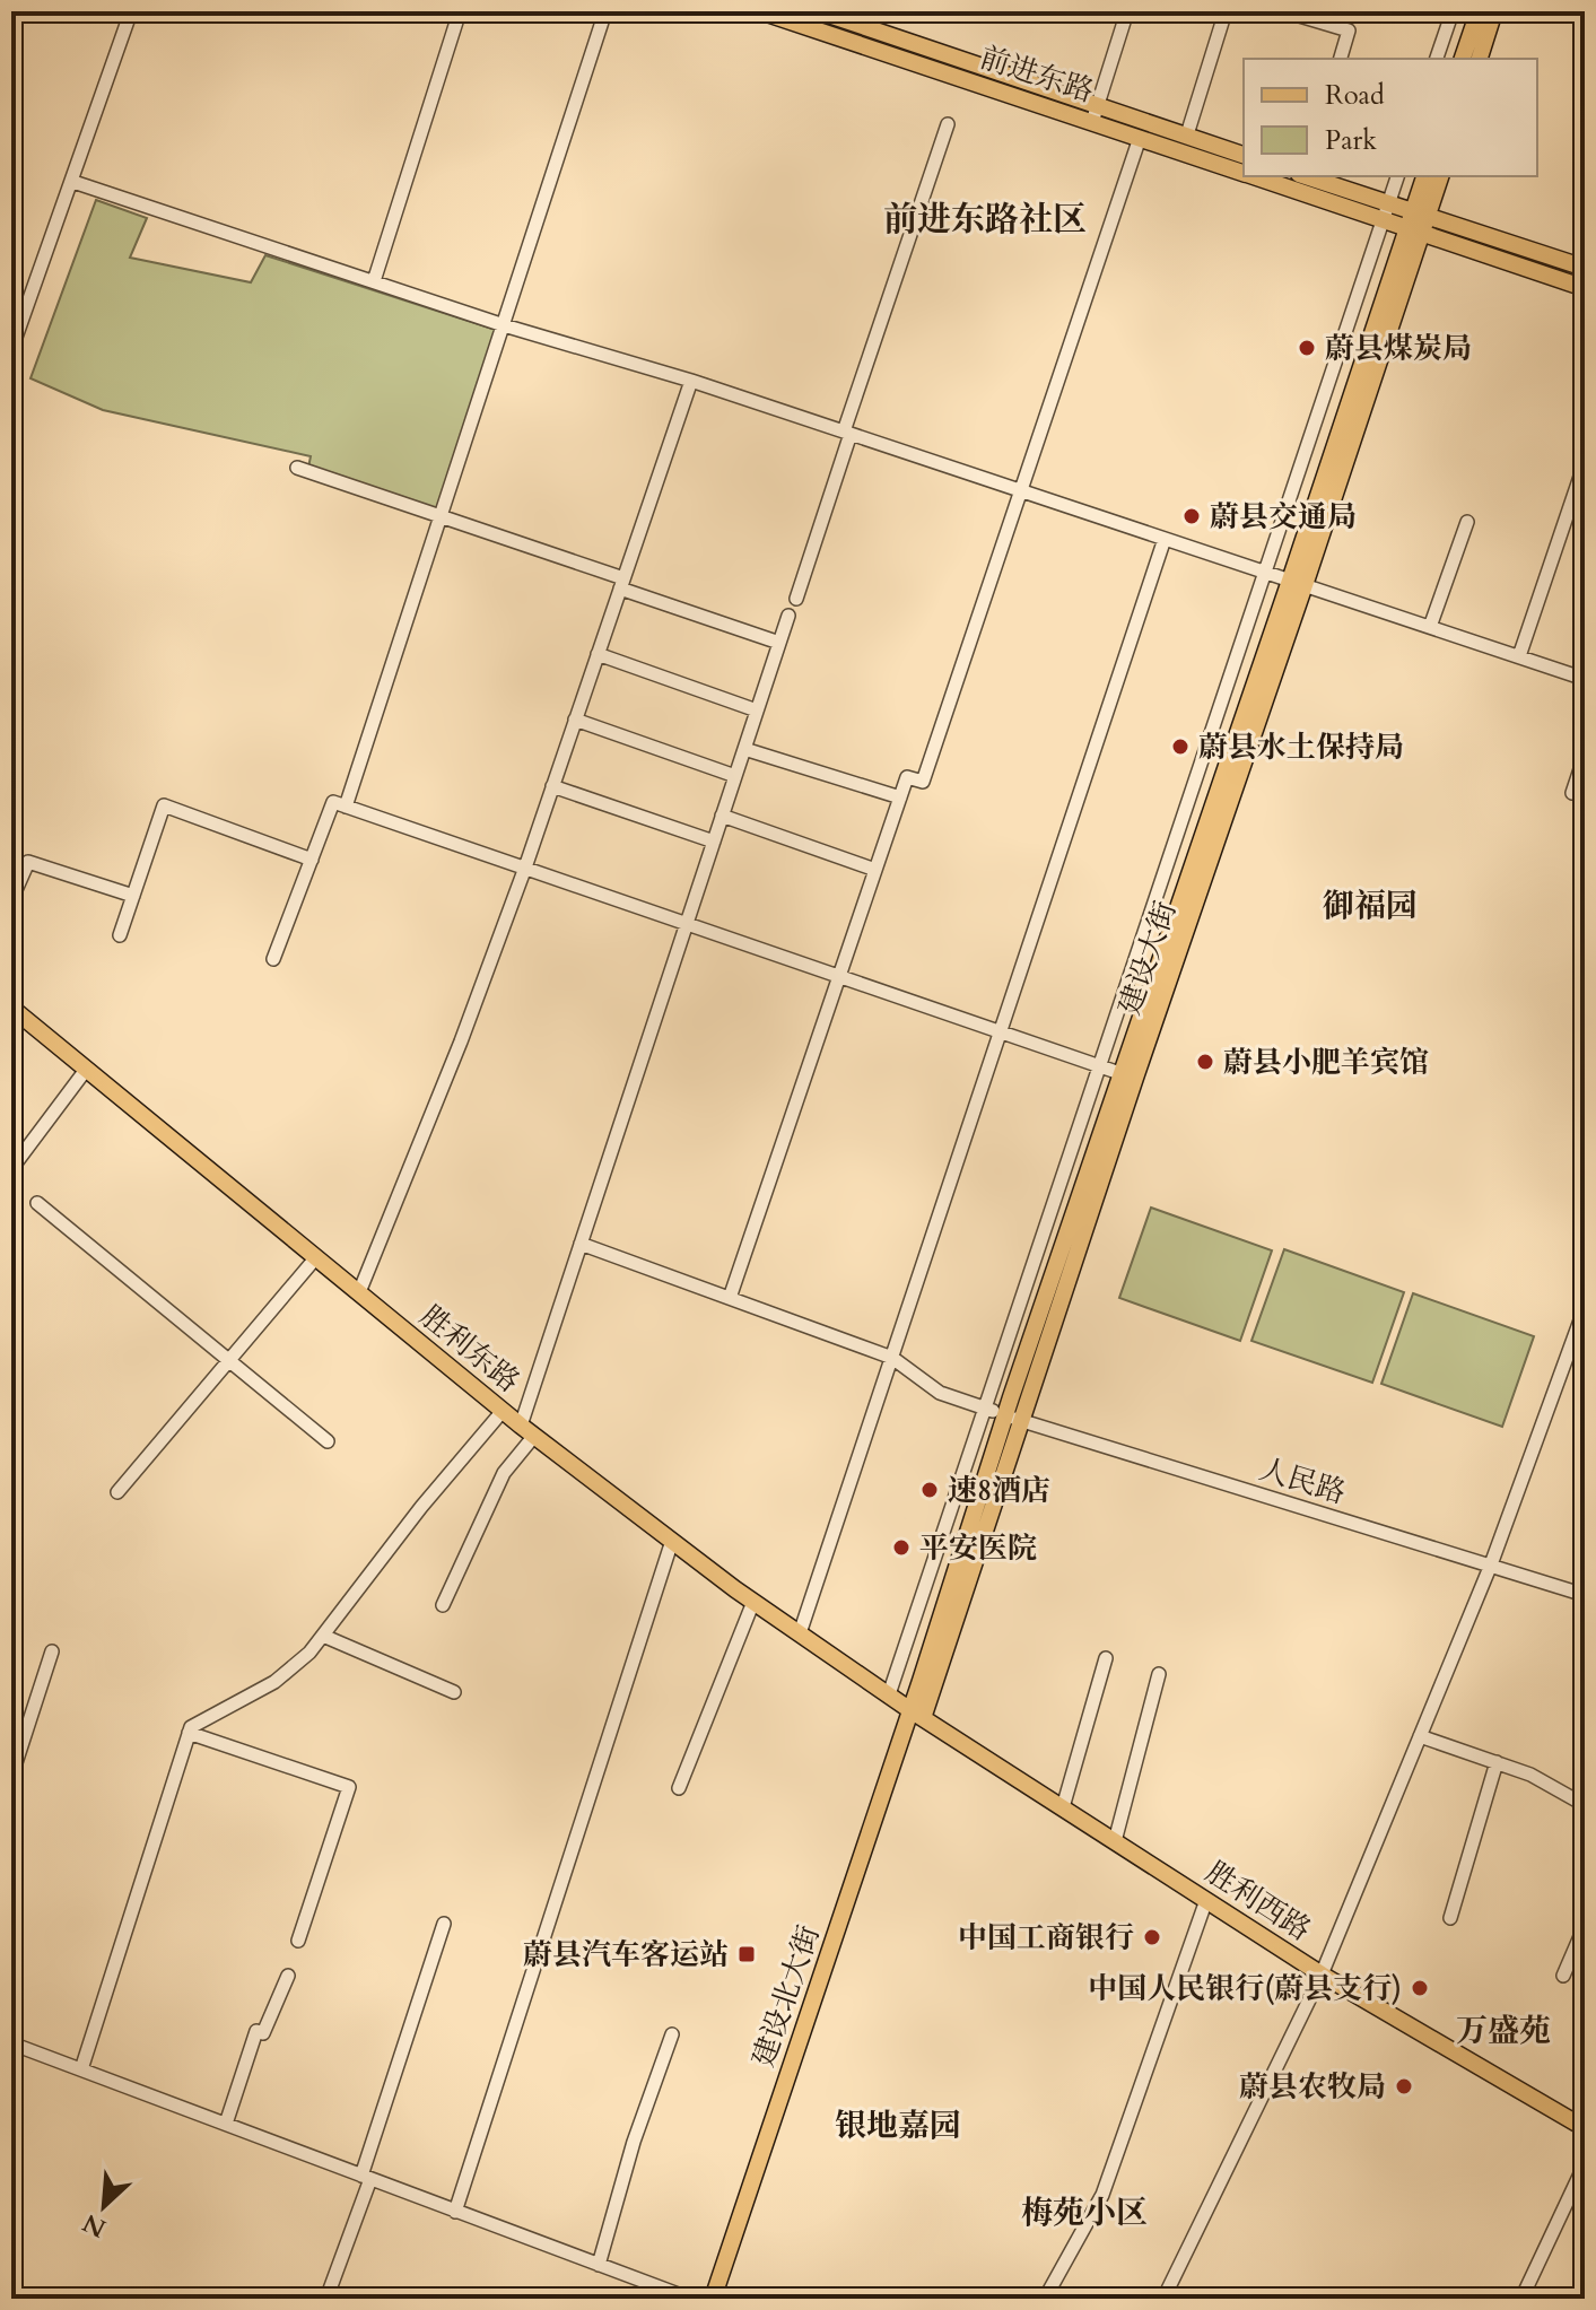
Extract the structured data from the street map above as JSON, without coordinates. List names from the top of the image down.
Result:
{
  "streets": {
    "main road": [
      "前进东路",
      "建设大街",
      "胜利东路",
      "胜利西路",
      "建设北大街"
    ],
    "street": ["人民路"]
  },
  "crossings": [
    ["前进东路", "建设大街"],
    ["建设大街", "胜利东路"],
    ["建设大街", "人民路"],
    ["建设大街", "胜利西路"],
    ["建设大街", "建设北大街"],
    ["胜利东路", "胜利西路"],
    ["胜利东路", "建设北大街"],
    ["胜利西路", "建设北大街"]
  ],
  "districts": [
    "前进东路社区",
    "御福园",
    "万盛苑",
    "银地嘉园",
    "梅苑小区"
  ],
  "places": {
    "other": [
      "蔚县煤炭局",
      "蔚县交通局",
      "蔚县水土保持局",
      "蔚县小肥羊宾馆",
      "速8酒店",
      "平安医院",
      "中国工商银行",
      "中国人民银行(蔚县支行)",
      "蔚县农牧局"
    ],
    "transit": ["蔚县汽车客运站"]
  },
  "legend": ["Road", "Park"],
  "north": "bottom left"
}
